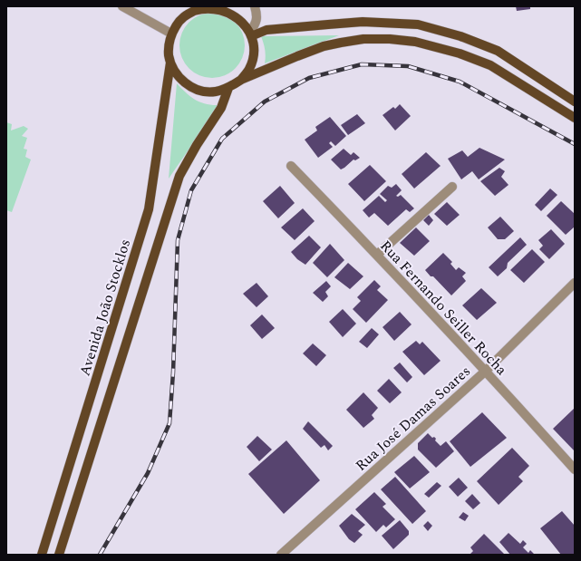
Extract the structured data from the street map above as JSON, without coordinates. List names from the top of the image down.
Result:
{
  "streets": {
    "main road": ["Avenida João Stocklos"],
    "street": ["Rua Fernando Seiller Rocha", "Rua José Damas Soares"]
  },
  "crossings": [
    ["Rua Fernando Seiller Rocha", "Rua José Damas Soares"]
  ]
}
